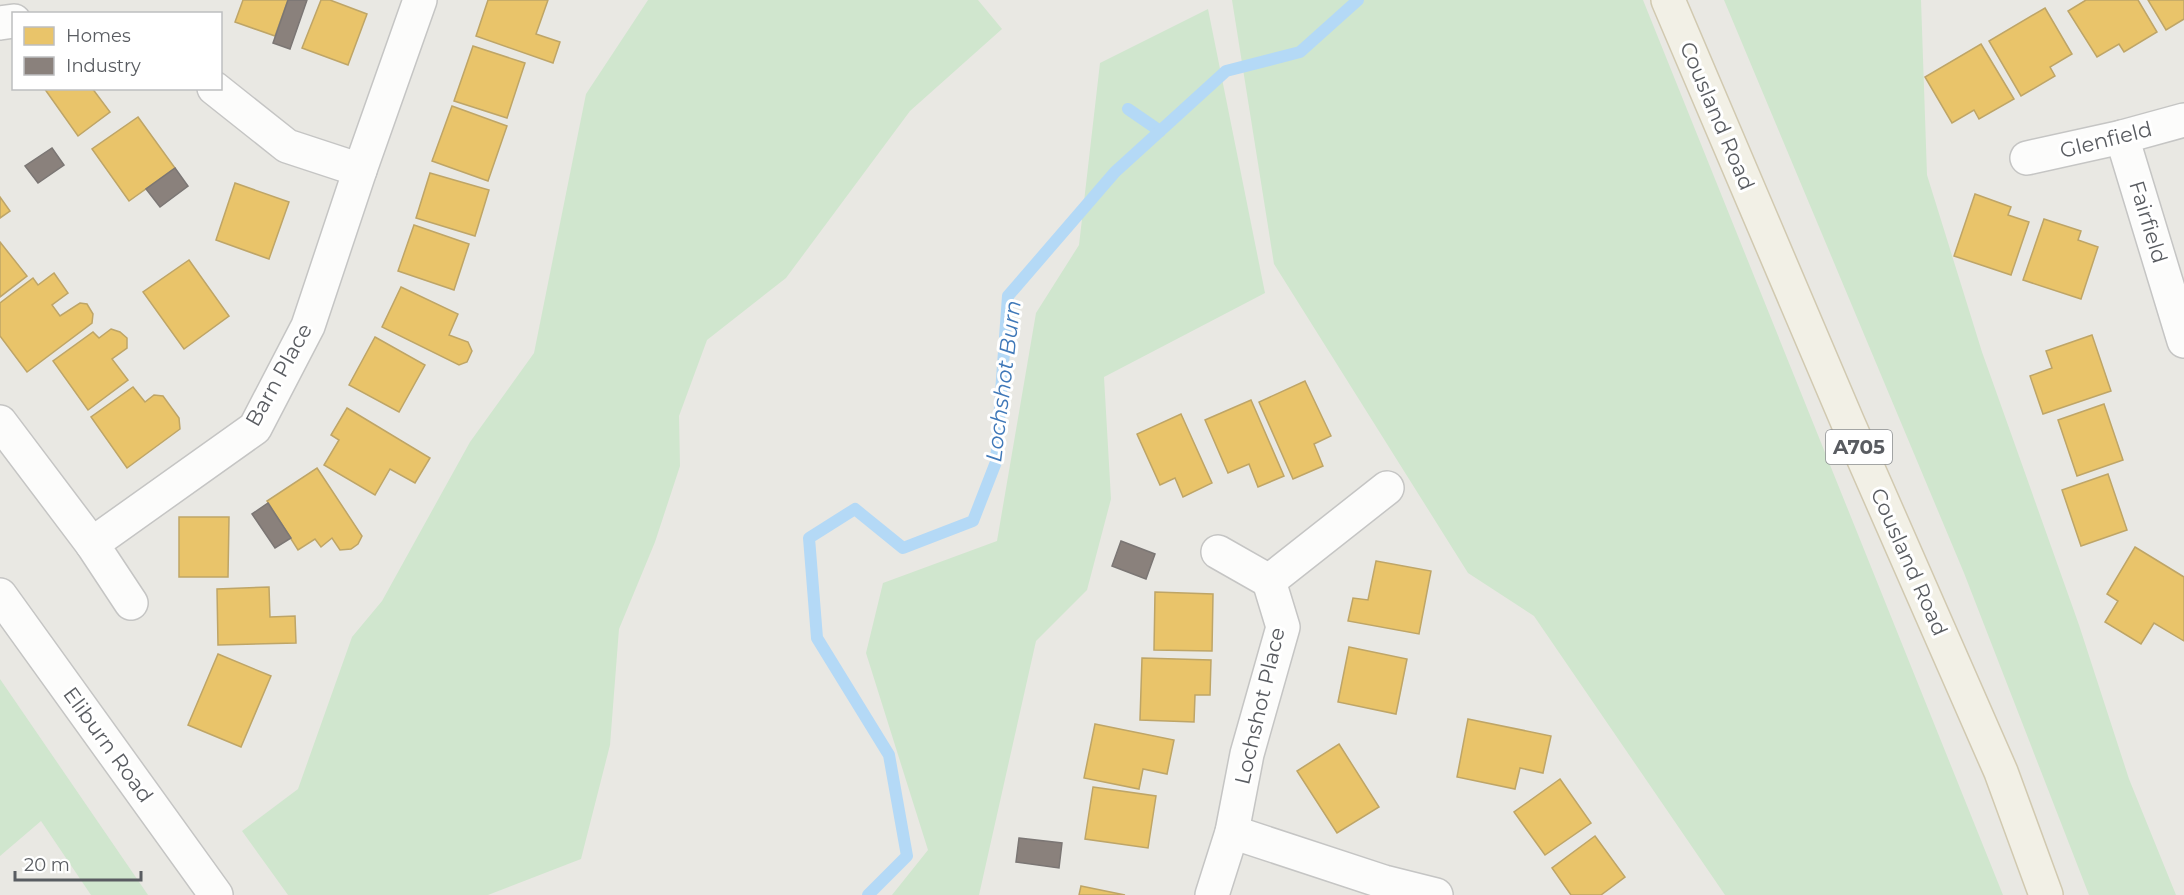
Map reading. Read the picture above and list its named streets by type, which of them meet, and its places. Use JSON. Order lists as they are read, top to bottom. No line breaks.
{"streets":{"main road":["Cousland Road","A705"],"street":["Glenfield","Fairfield","Barn Place","Lochshot Place","Eliburn Road"]},"crossings":[["Glenfield","Fairfield"]],"water":["Lochshot Burn"],"legend":["Homes","Industry"],"scale_bar":"20 m"}
